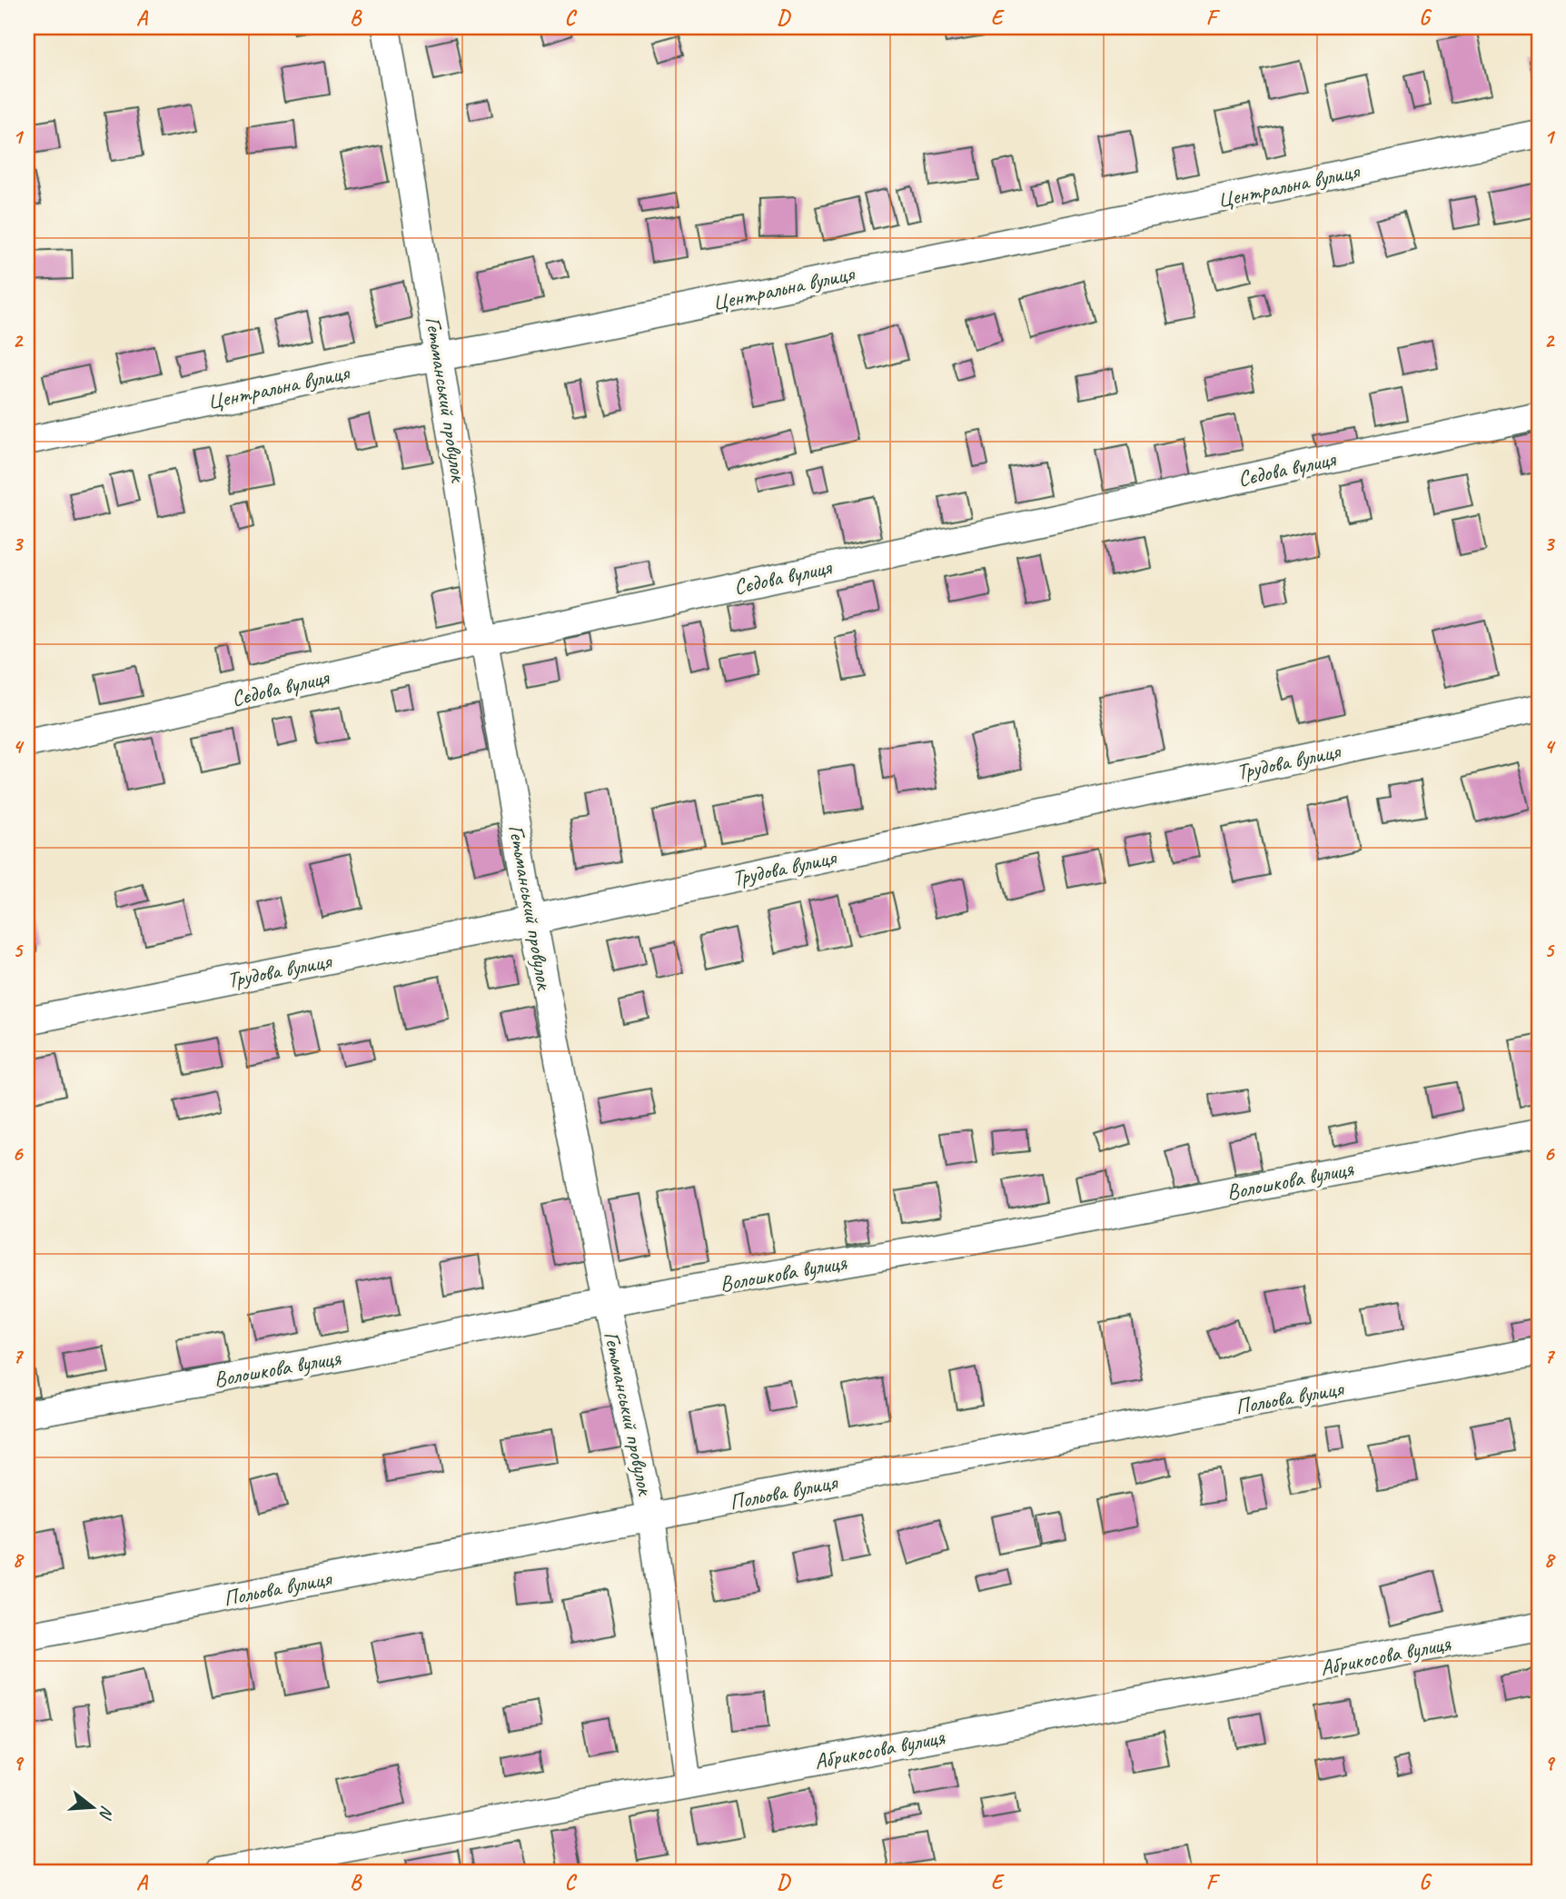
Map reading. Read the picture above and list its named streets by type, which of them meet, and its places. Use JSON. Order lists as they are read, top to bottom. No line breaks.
{"streets":{"street":["Центральна вулиця","Гетьманський провулок","Сєдова вулиця","Трудова вулиця","Волошкова вулиця","Польова вулиця","Абрикосова вулиця"]},"crossings":[["Центральна вулиця","Гетьманський провулок"],["Гетьманський провулок","Сєдова вулиця"],["Гетьманський провулок","Трудова вулиця"],["Гетьманський провулок","Волошкова вулиця"],["Гетьманський провулок","Польова вулиця"],["Гетьманський провулок","Абрикосова вулиця"]],"north":"right","grid":{"columns":["A","B","C","D","E","F","G"],"rows":["1","2","3","4","5","6","7","8","9"]}}
